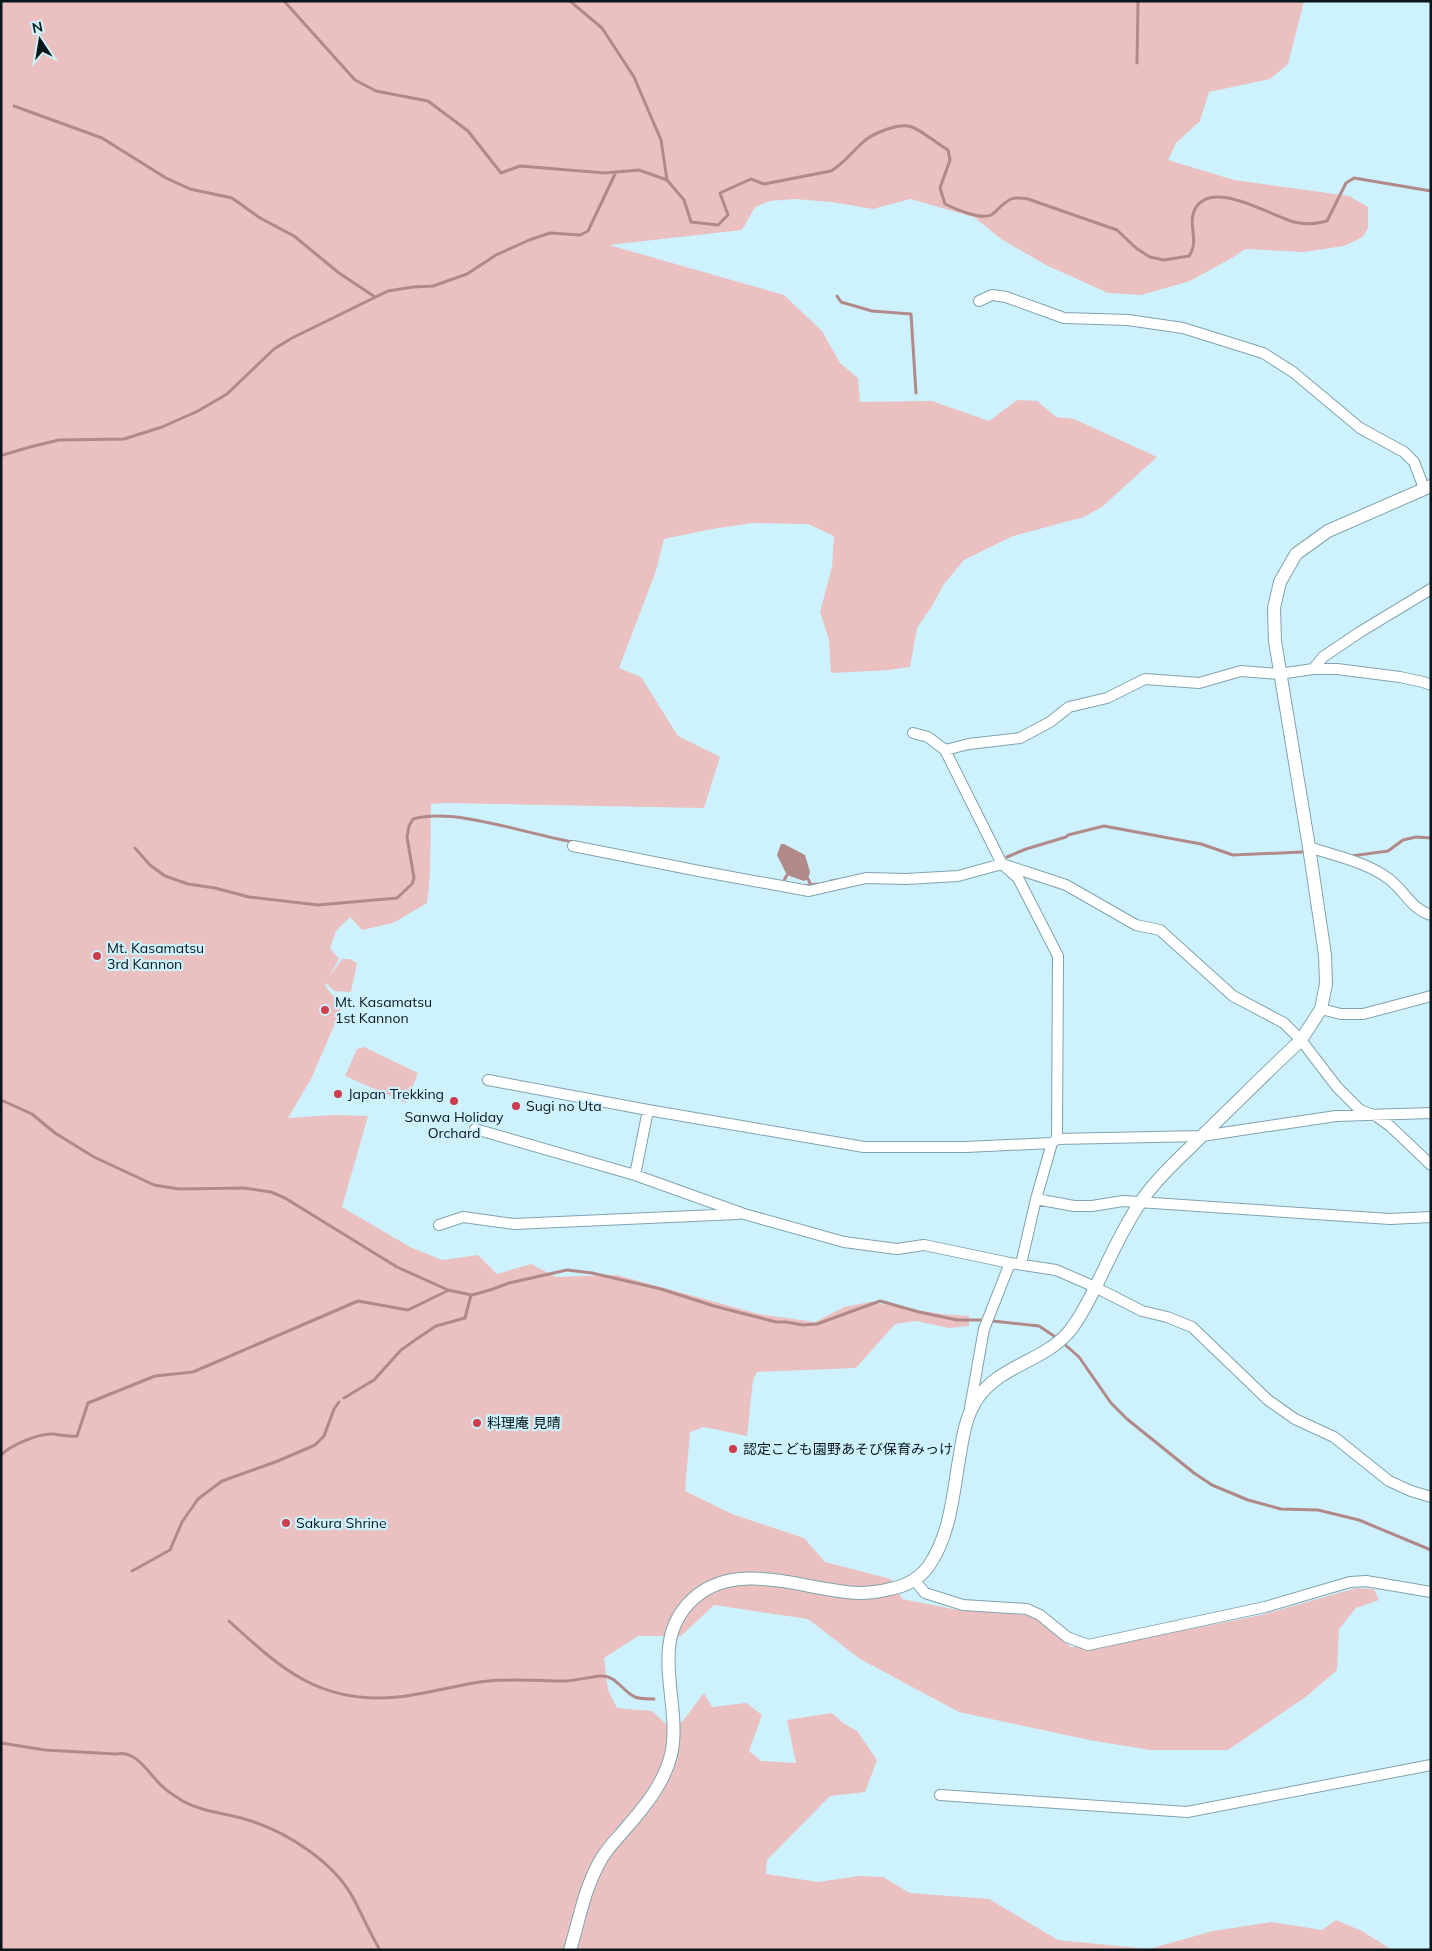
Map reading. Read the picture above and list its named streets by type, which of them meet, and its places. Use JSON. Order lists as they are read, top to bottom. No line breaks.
{"places":["Mt. Kasamatsu 3rd Kannon","Mt. Kasamatsu 1st Kannon","Japan Trekking","Sanwa Holiday Orchard","Sugi no Uta","料理庵 見晴","認定こども園野あそび保育みっけ","Sakura Shrine"],"north":"top"}
